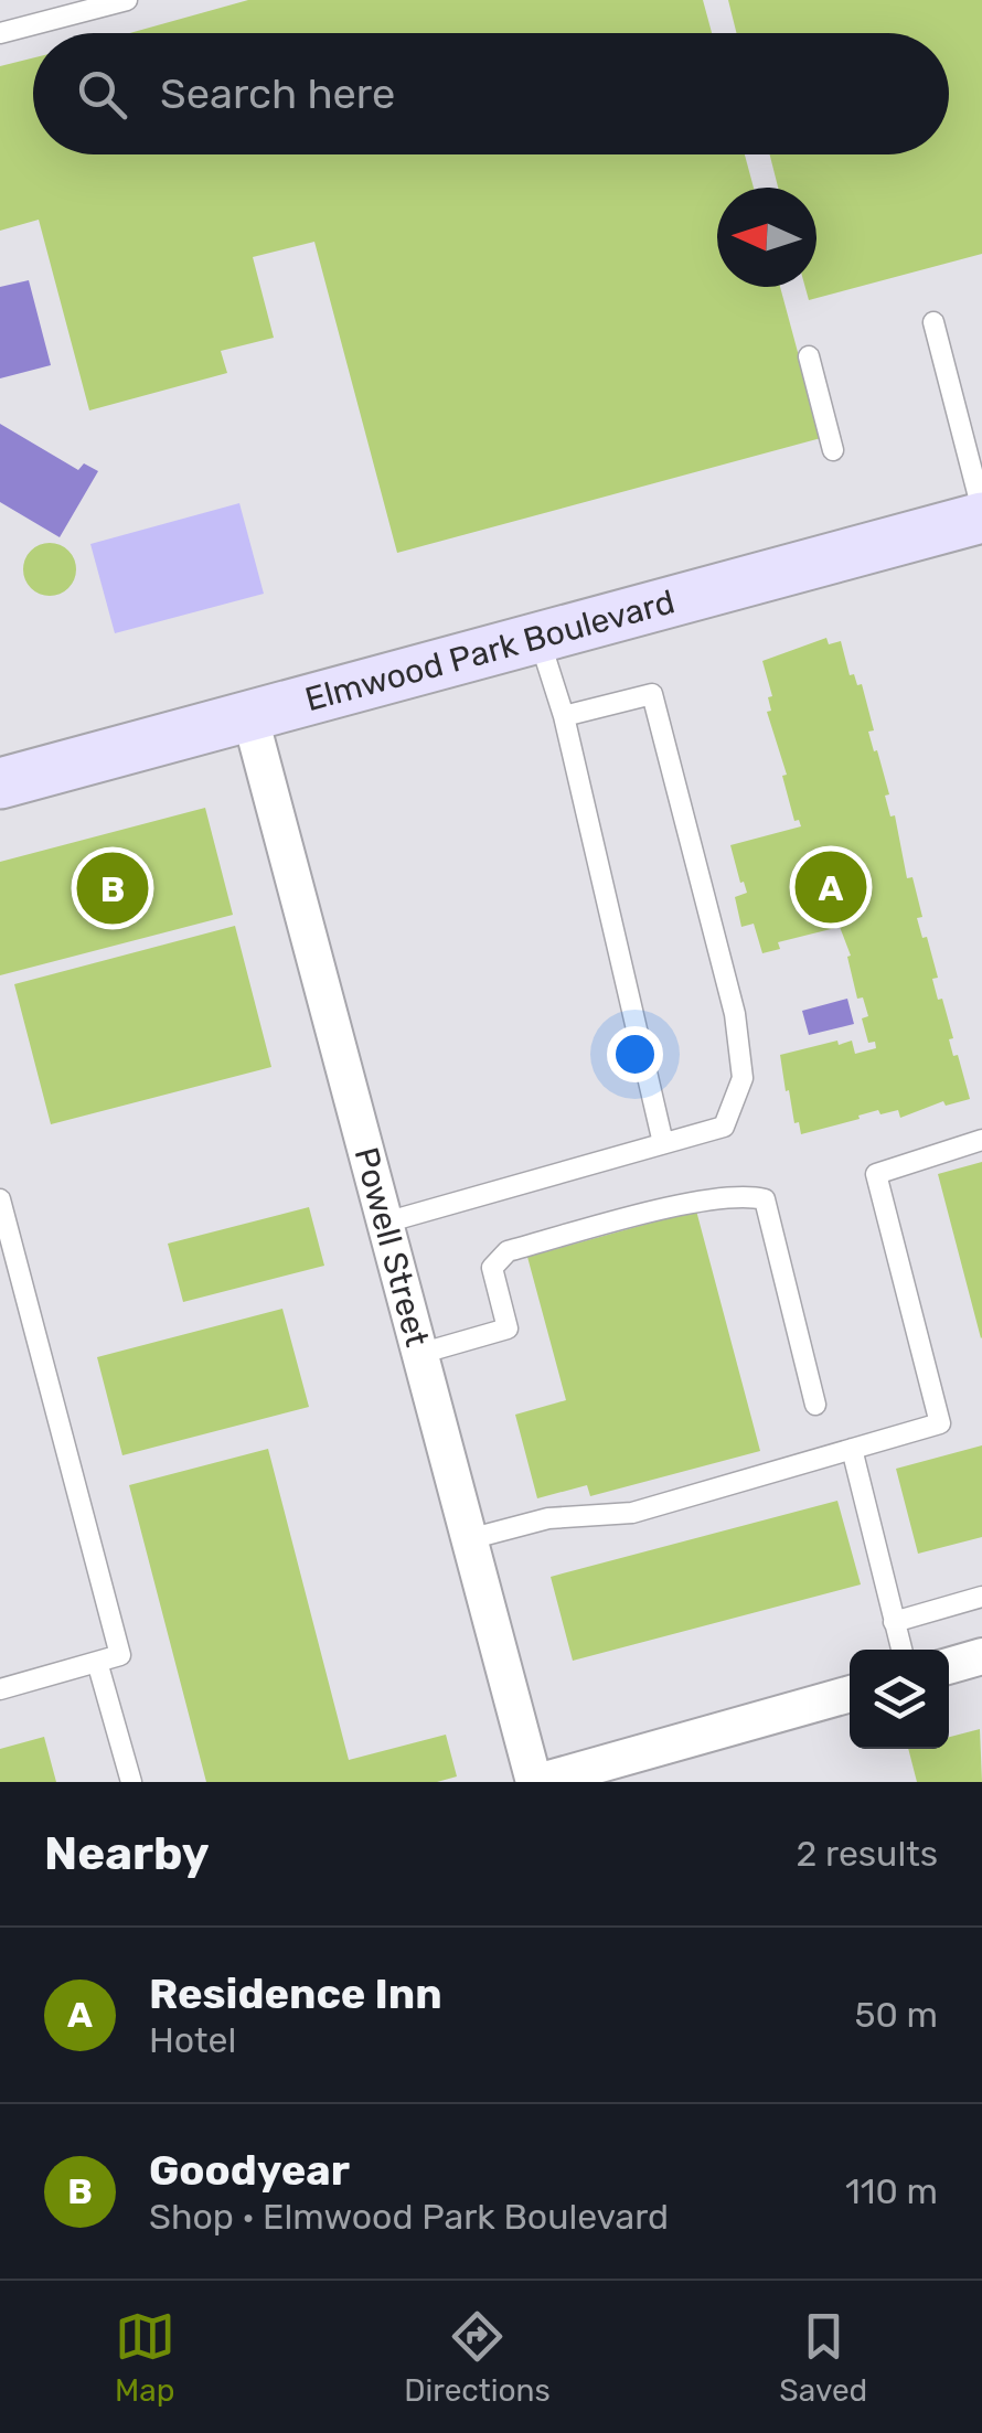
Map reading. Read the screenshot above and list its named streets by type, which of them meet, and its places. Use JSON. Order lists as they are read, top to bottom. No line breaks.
{"streets":{"street":["Elmwood Park Boulevard","Powell Street"]},"crossings":[["Elmwood Park Boulevard","Powell Street"]],"north":"left","page":{"search":"Search here","pins":["A","B"],"heading":["Nearby","2 results"],"list":[{"mark":"A","name":"Residence Inn","note":"Hotel","value":"50 m"},{"mark":"B","name":"Goodyear","note":"Shop · Elmwood Park Boulevard","value":"110 m"}],"nav":["Map","Directions","Saved"]}}
